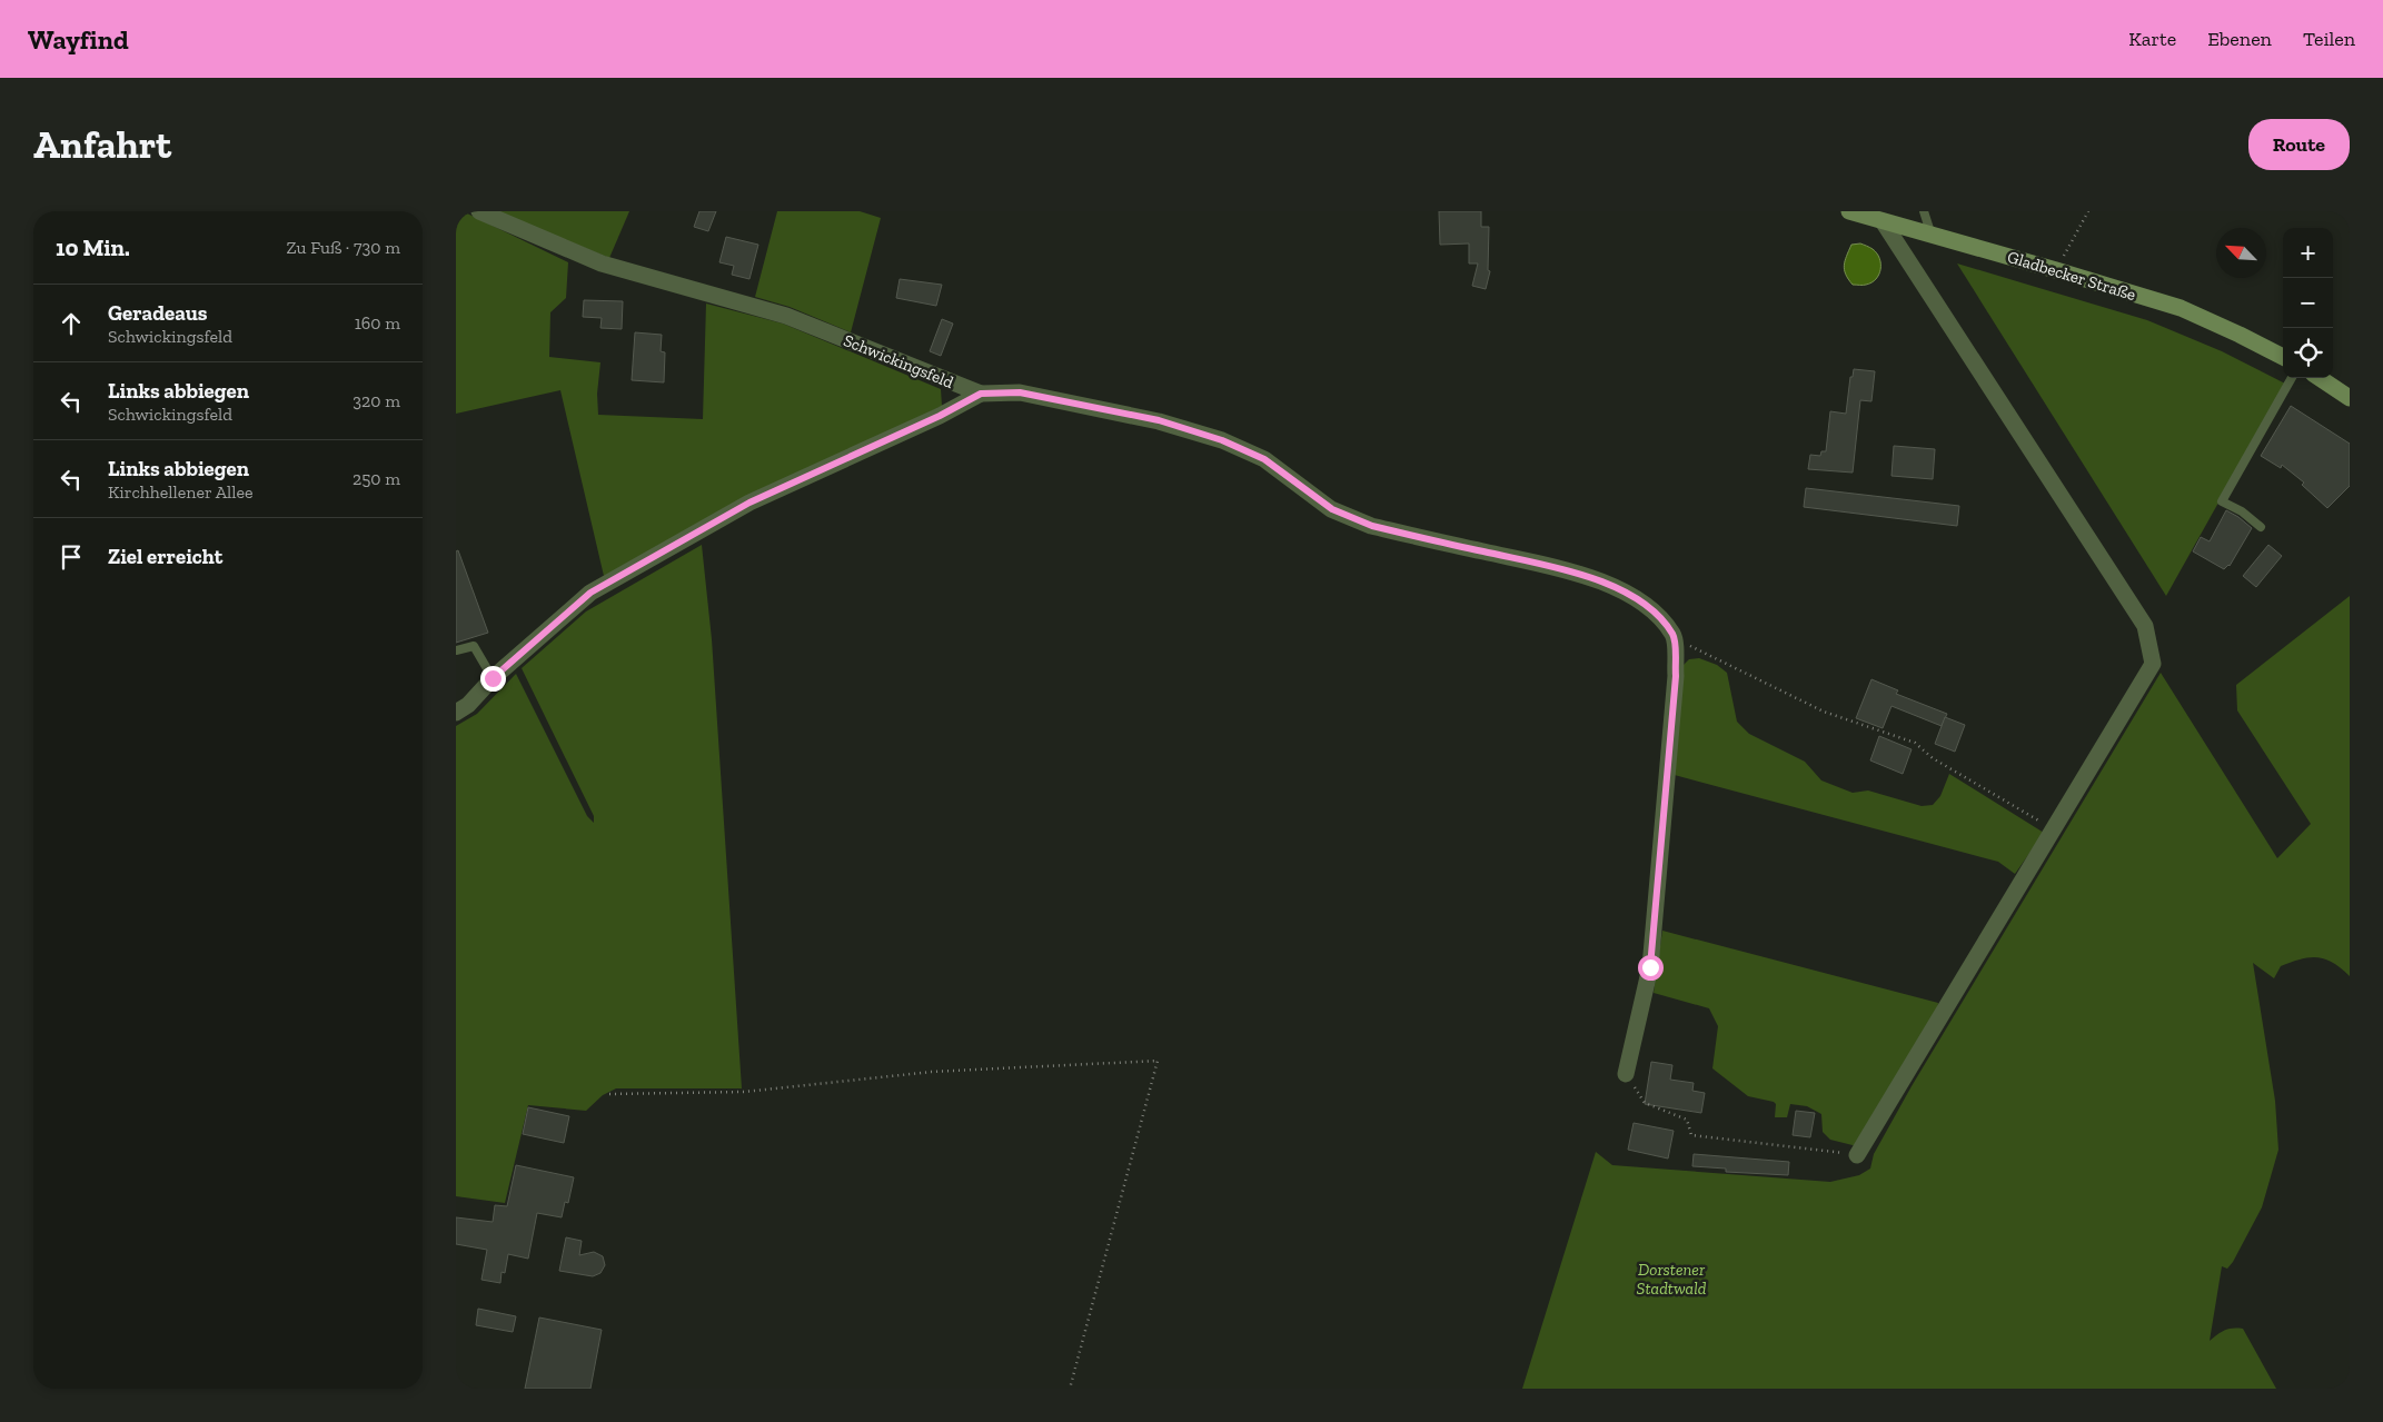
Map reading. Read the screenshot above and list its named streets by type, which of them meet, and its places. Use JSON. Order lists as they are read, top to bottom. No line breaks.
{"streets":{"main road":["Gladbecker Straße"],"street":["Schwickingsfeld"]},"parks":["Dorstener Stadtwald"],"north":"top left","page":{"header":"Wayfind","nav":["Karte","Ebenen","Teilen"],"buttons":"Route","title":"Anfahrt","heading":["10 Min.","Zu Fuß · 730 m"],"map_buttons":["+","−"],"list":[["Geradeaus","Schwickingsfeld","160 m"],["Links abbiegen","Schwickingsfeld","320 m"],["Links abbiegen","Kirchhellener Allee","250 m"],"Ziel erreicht"]}}
